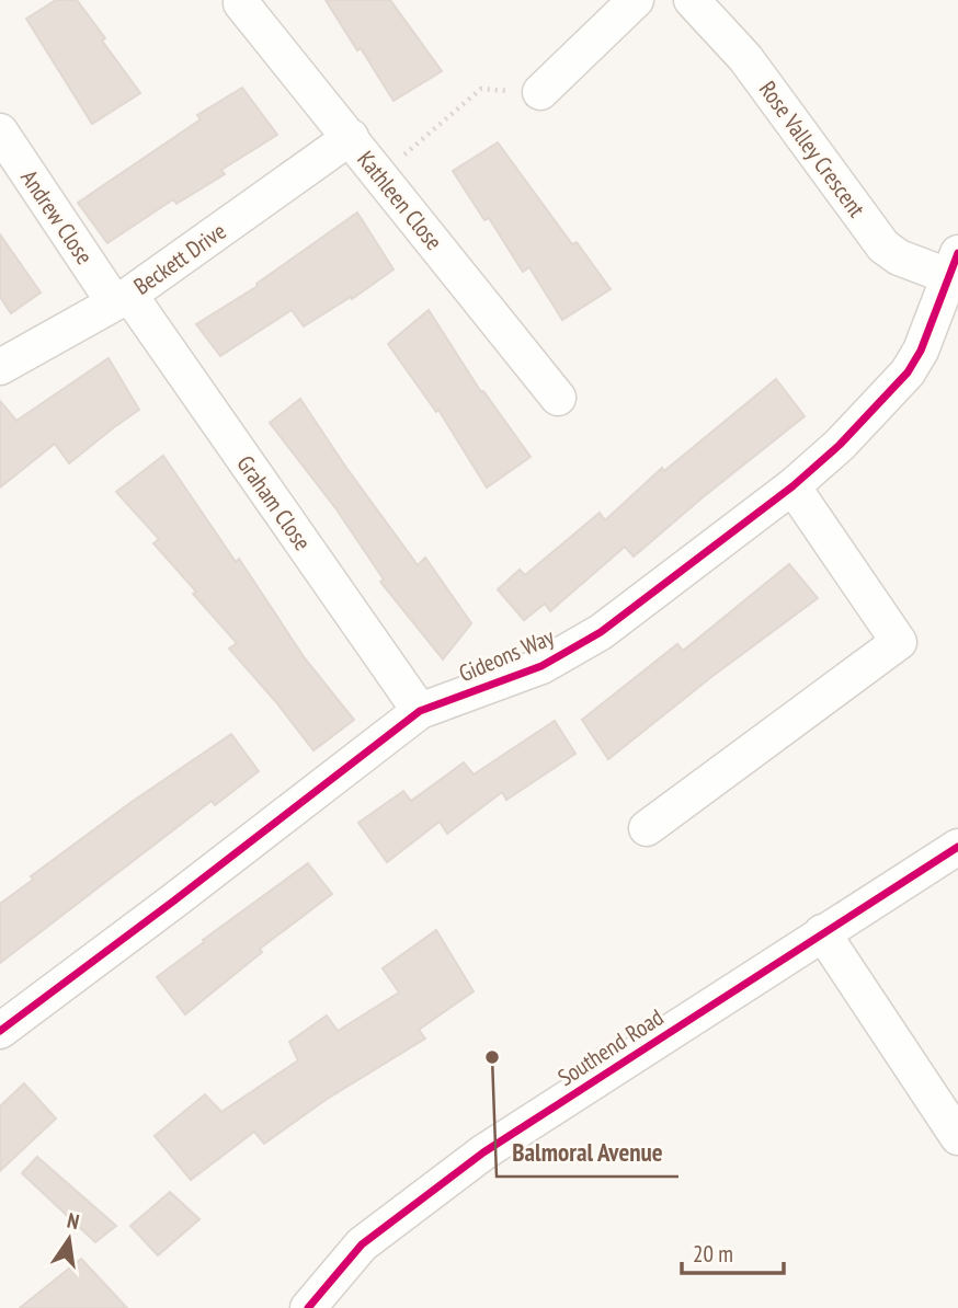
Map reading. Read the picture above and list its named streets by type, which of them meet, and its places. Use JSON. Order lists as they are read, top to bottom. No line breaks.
{"streets":{"street":["Rose Valley Crescent","Kathleen Close","Andrew Close","Beckett Drive","Graham Close","Gideons Way","Southend Road"]},"crossings":[["Rose Valley Crescent","Gideons Way"],["Kathleen Close","Beckett Drive"],["Andrew Close","Beckett Drive"],["Andrew Close","Graham Close"],["Beckett Drive","Graham Close"],["Graham Close","Gideons Way"]],"places":["Balmoral Avenue"],"scale_bar":"20 m","north":"top"}
